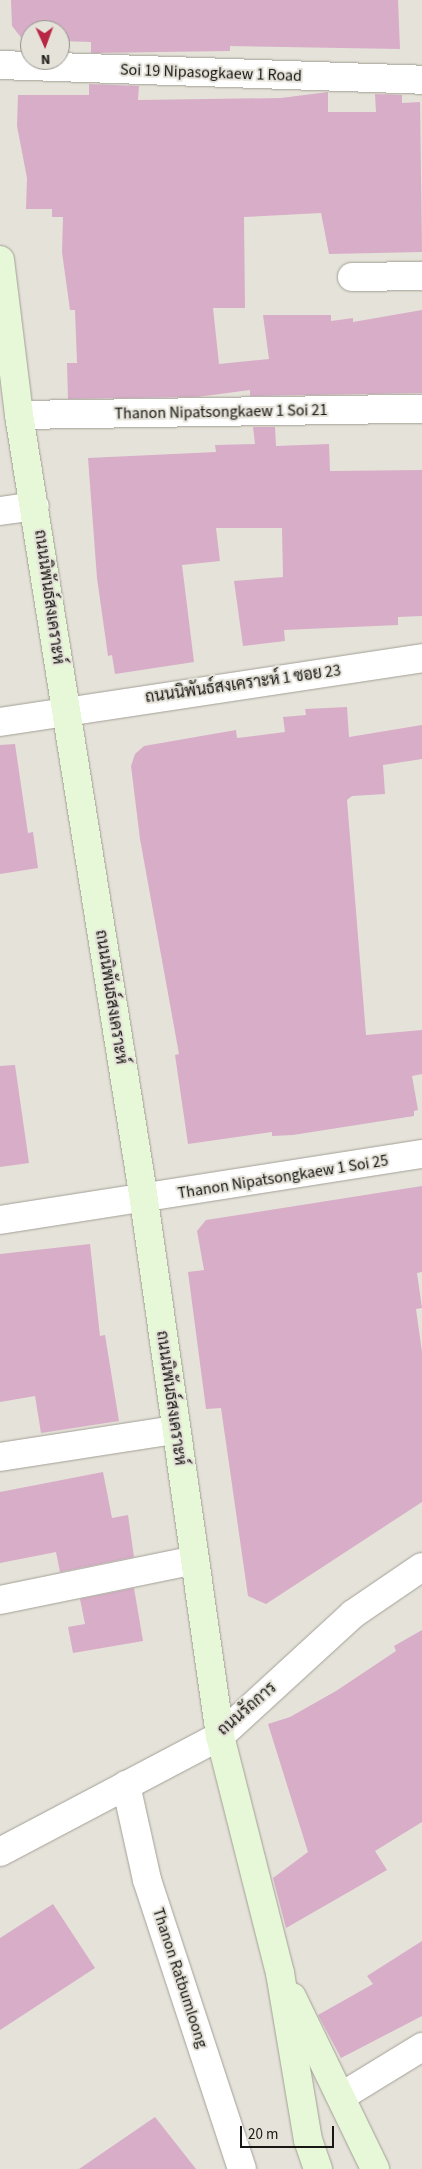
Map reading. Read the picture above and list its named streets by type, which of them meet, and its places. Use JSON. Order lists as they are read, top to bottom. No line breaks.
{"streets":{"main road":["ถนนนิพันธ์สงเคราะห์"],"street":["Soi 19 Nipasogkaew 1 Road","Thanon Nipatsongkaew 1 Soi 21","ถนนนิพันธ์สงเคราะห์ 1 ซอย 23","Thanon Nipatsongkaew 1 Soi 25","ถนนรัถการ","Thanon Ratbumloong"]},"crossings":[["Thanon Nipatsongkaew 1 Soi 21","ถนนนิพันธ์สงเคราะห์"],["ถนนนิพันธ์สงเคราะห์","ถนนนิพันธ์สงเคราะห์ 1 ซอย 23"],["ถนนนิพันธ์สงเคราะห์","Thanon Nipatsongkaew 1 Soi 25"],["ถนนนิพันธ์สงเคราะห์","ถนนรัถการ"],["ถนนรัถการ","Thanon Ratbumloong"]],"scale_bar":"20 m","north":"bottom"}
